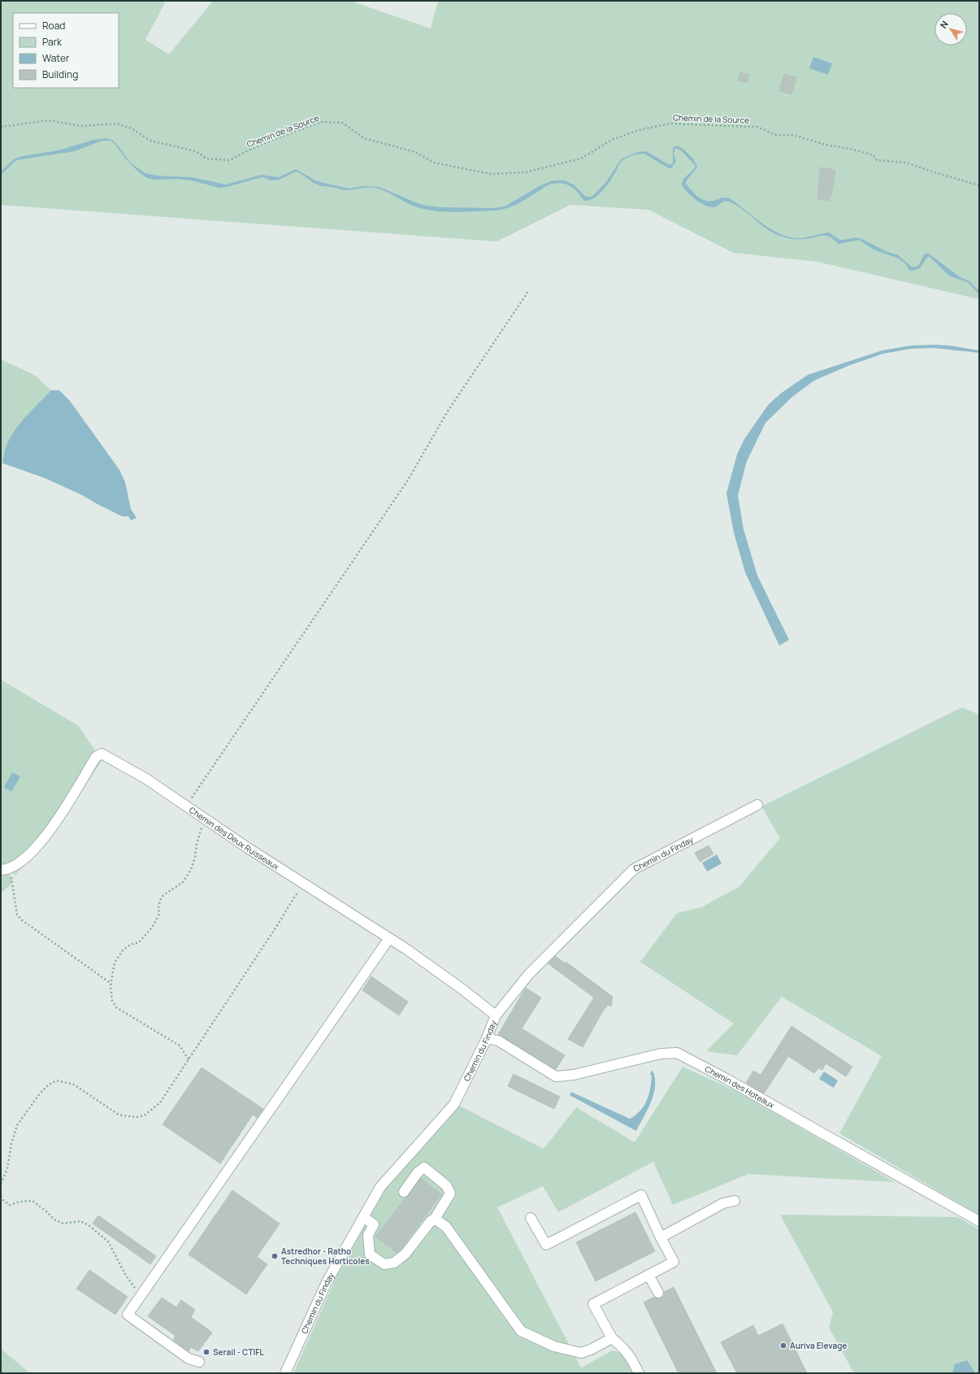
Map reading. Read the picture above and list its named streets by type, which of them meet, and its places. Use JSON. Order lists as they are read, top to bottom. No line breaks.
{"streets":{"street":["Chemin des Deux Ruisseaux","Chemin du Finday","Chemin des Hoteaux"],"path":["Chemin de la Source"]},"crossings":[["Chemin des Deux Ruisseaux","Chemin du Finday"],["Chemin du Finday","Chemin des Hoteaux"]],"places":["Astredhor - Ratho Techniques Horticoles","Auriva Elevage","Serail - CTIFL"],"legend":["Road","Park","Water","Building"],"north":"top left"}
